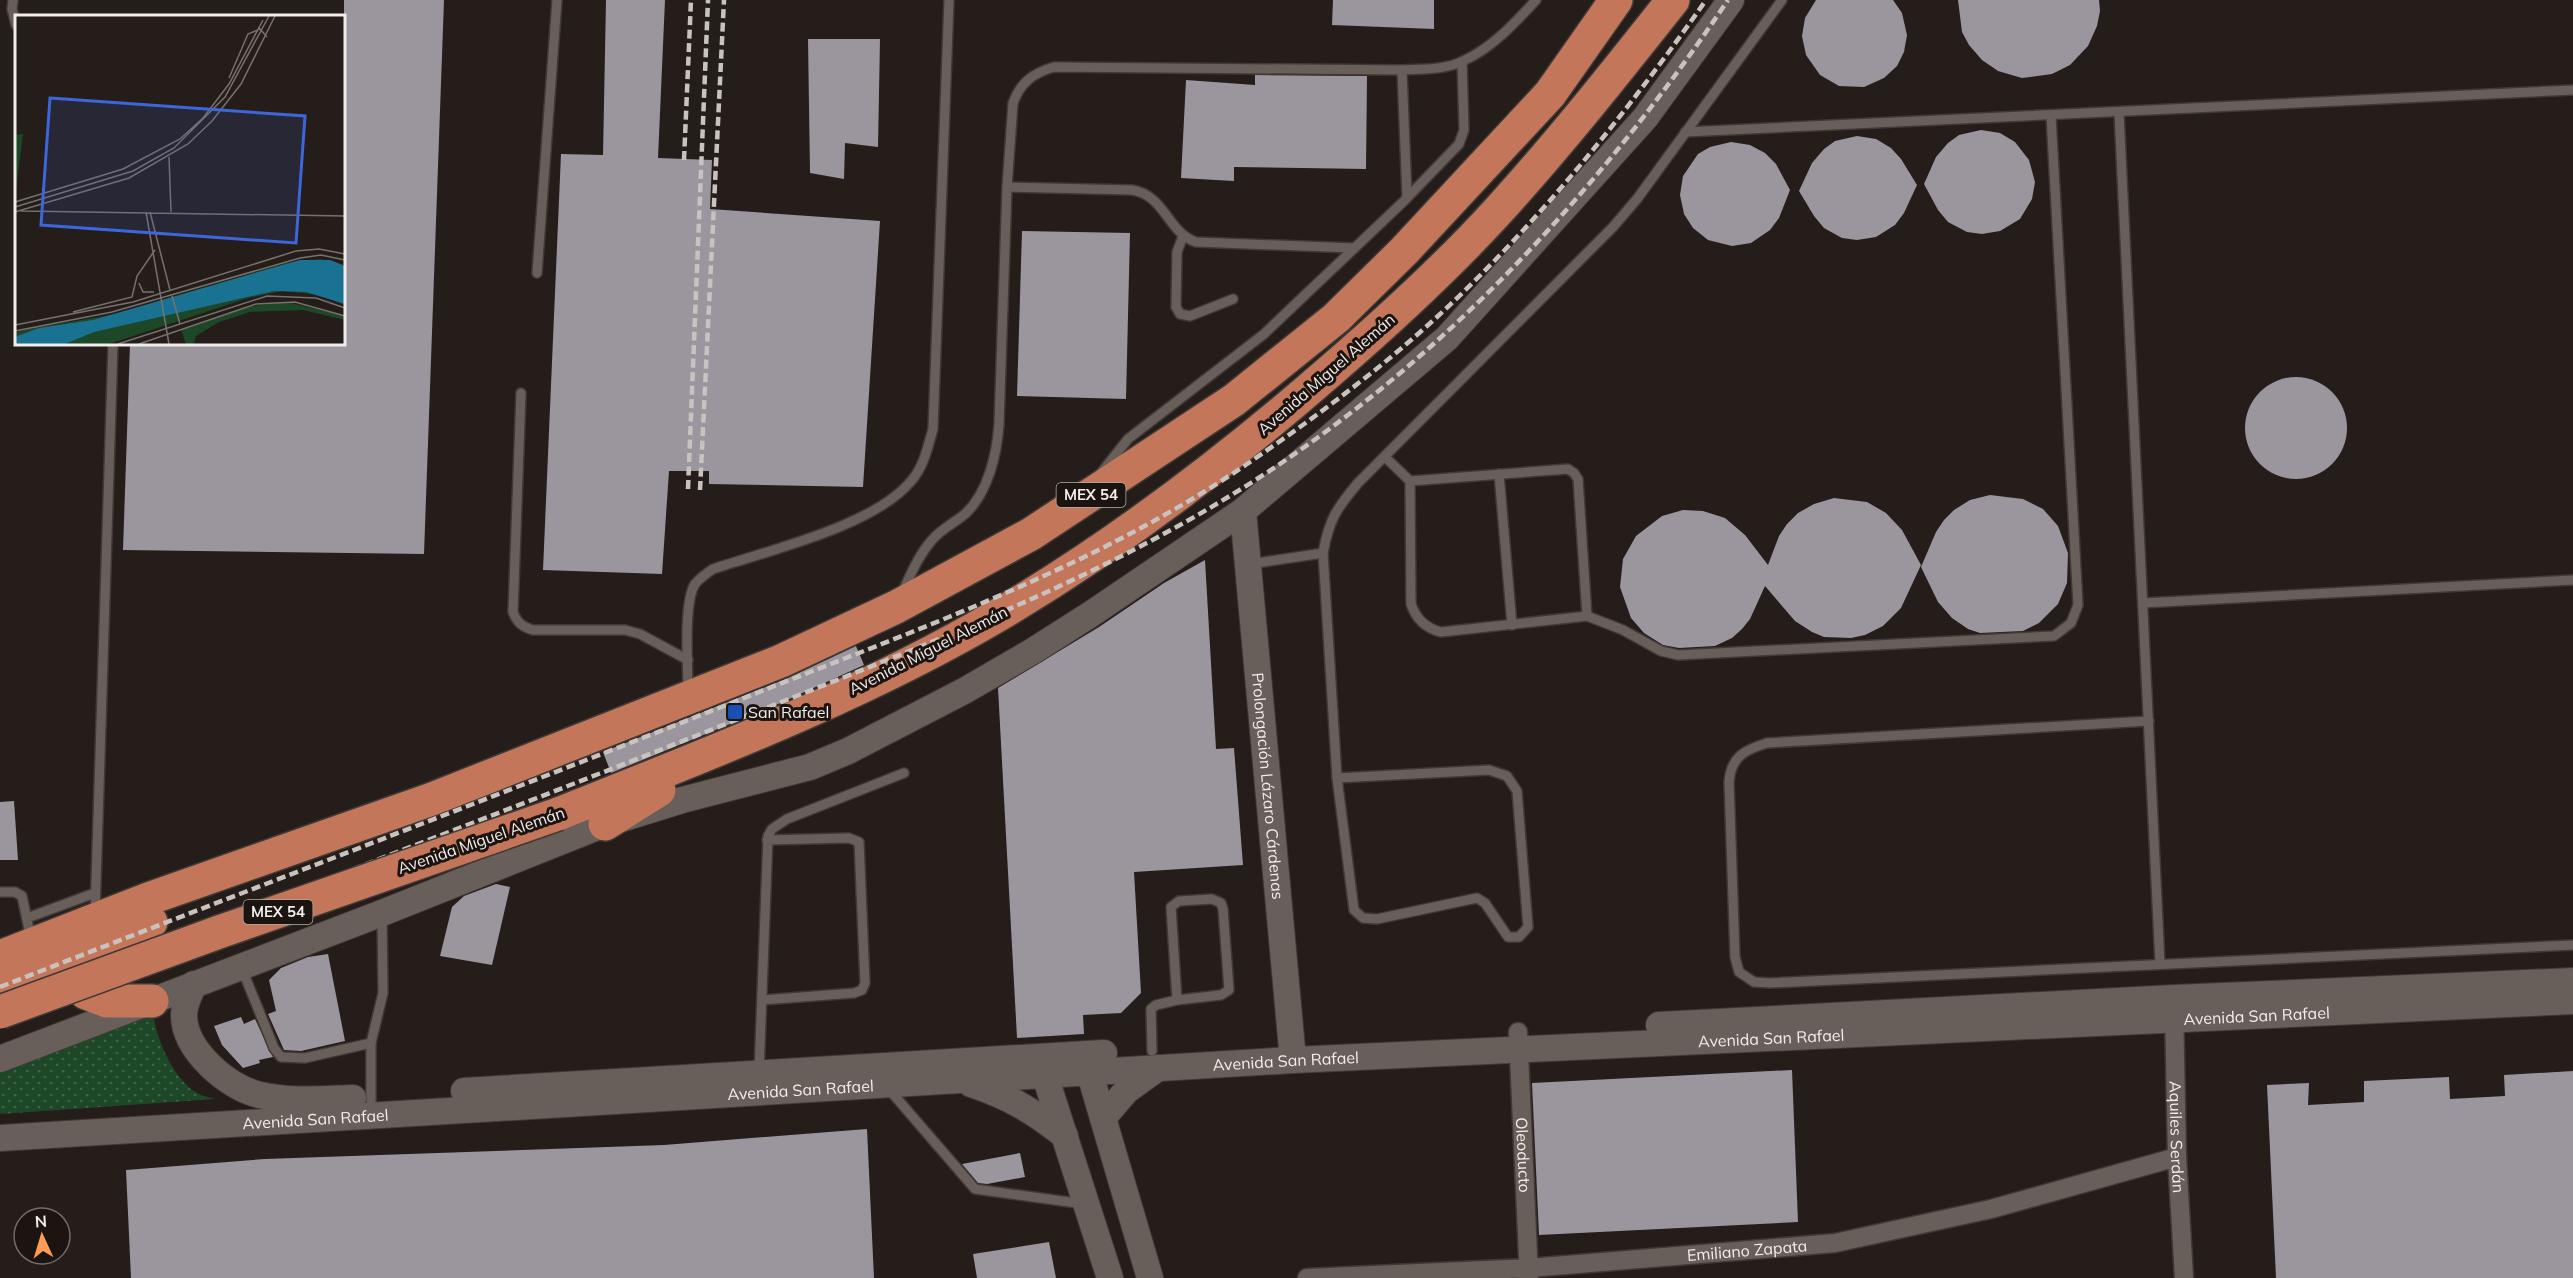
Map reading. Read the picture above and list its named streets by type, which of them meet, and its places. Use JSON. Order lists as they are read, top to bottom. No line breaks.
{"streets":{"highway":["Avenida Miguel Alemán","MEX 54"],"street":["Prolongación Lázaro Cárdenas","Avenida San Rafael","Aquiles Serdán","Oleoducto","Emiliano Zapata"]},"crossings":[["Avenida Miguel Alemán","Prolongación Lázaro Cárdenas"],["Avenida Miguel Alemán","Avenida San Rafael"],["Prolongación Lázaro Cárdenas","Avenida San Rafael"],["Avenida San Rafael","Aquiles Serdán"],["Avenida San Rafael","Oleoducto"],["Aquiles Serdán","Emiliano Zapata"],["Oleoducto","Emiliano Zapata"]],"places":{"transit":["San Rafael"]},"north":"top"}
